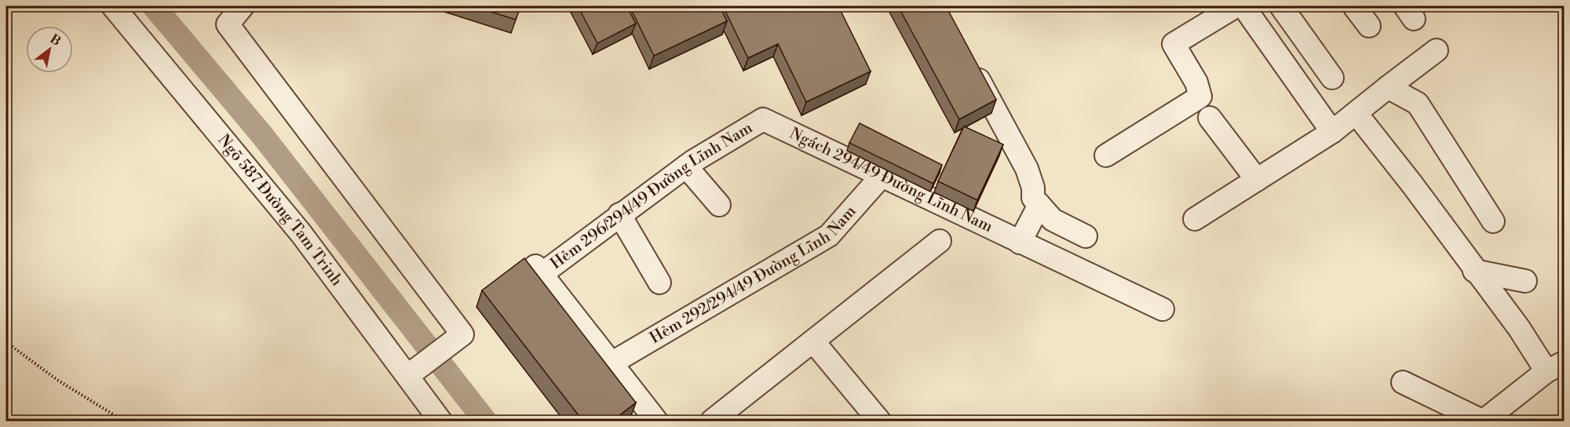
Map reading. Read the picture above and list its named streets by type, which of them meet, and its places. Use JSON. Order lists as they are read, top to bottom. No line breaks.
{"streets":{"street":["Ngách 294/49 Đường Lĩnh Nam","Hẻm 296/294/49 Đường Lĩnh Nam","Ngõ 587 Đường Tam Trinh","Hẻm 292/294/49 Đường Lĩnh Nam"]},"crossings":[["Ngách 294/49 Đường Lĩnh Nam","Hẻm 296/294/49 Đường Lĩnh Nam"],["Ngách 294/49 Đường Lĩnh Nam","Hẻm 292/294/49 Đường Lĩnh Nam"],["Hẻm 296/294/49 Đường Lĩnh Nam","Hẻm 292/294/49 Đường Lĩnh Nam"]],"north":"top right"}
